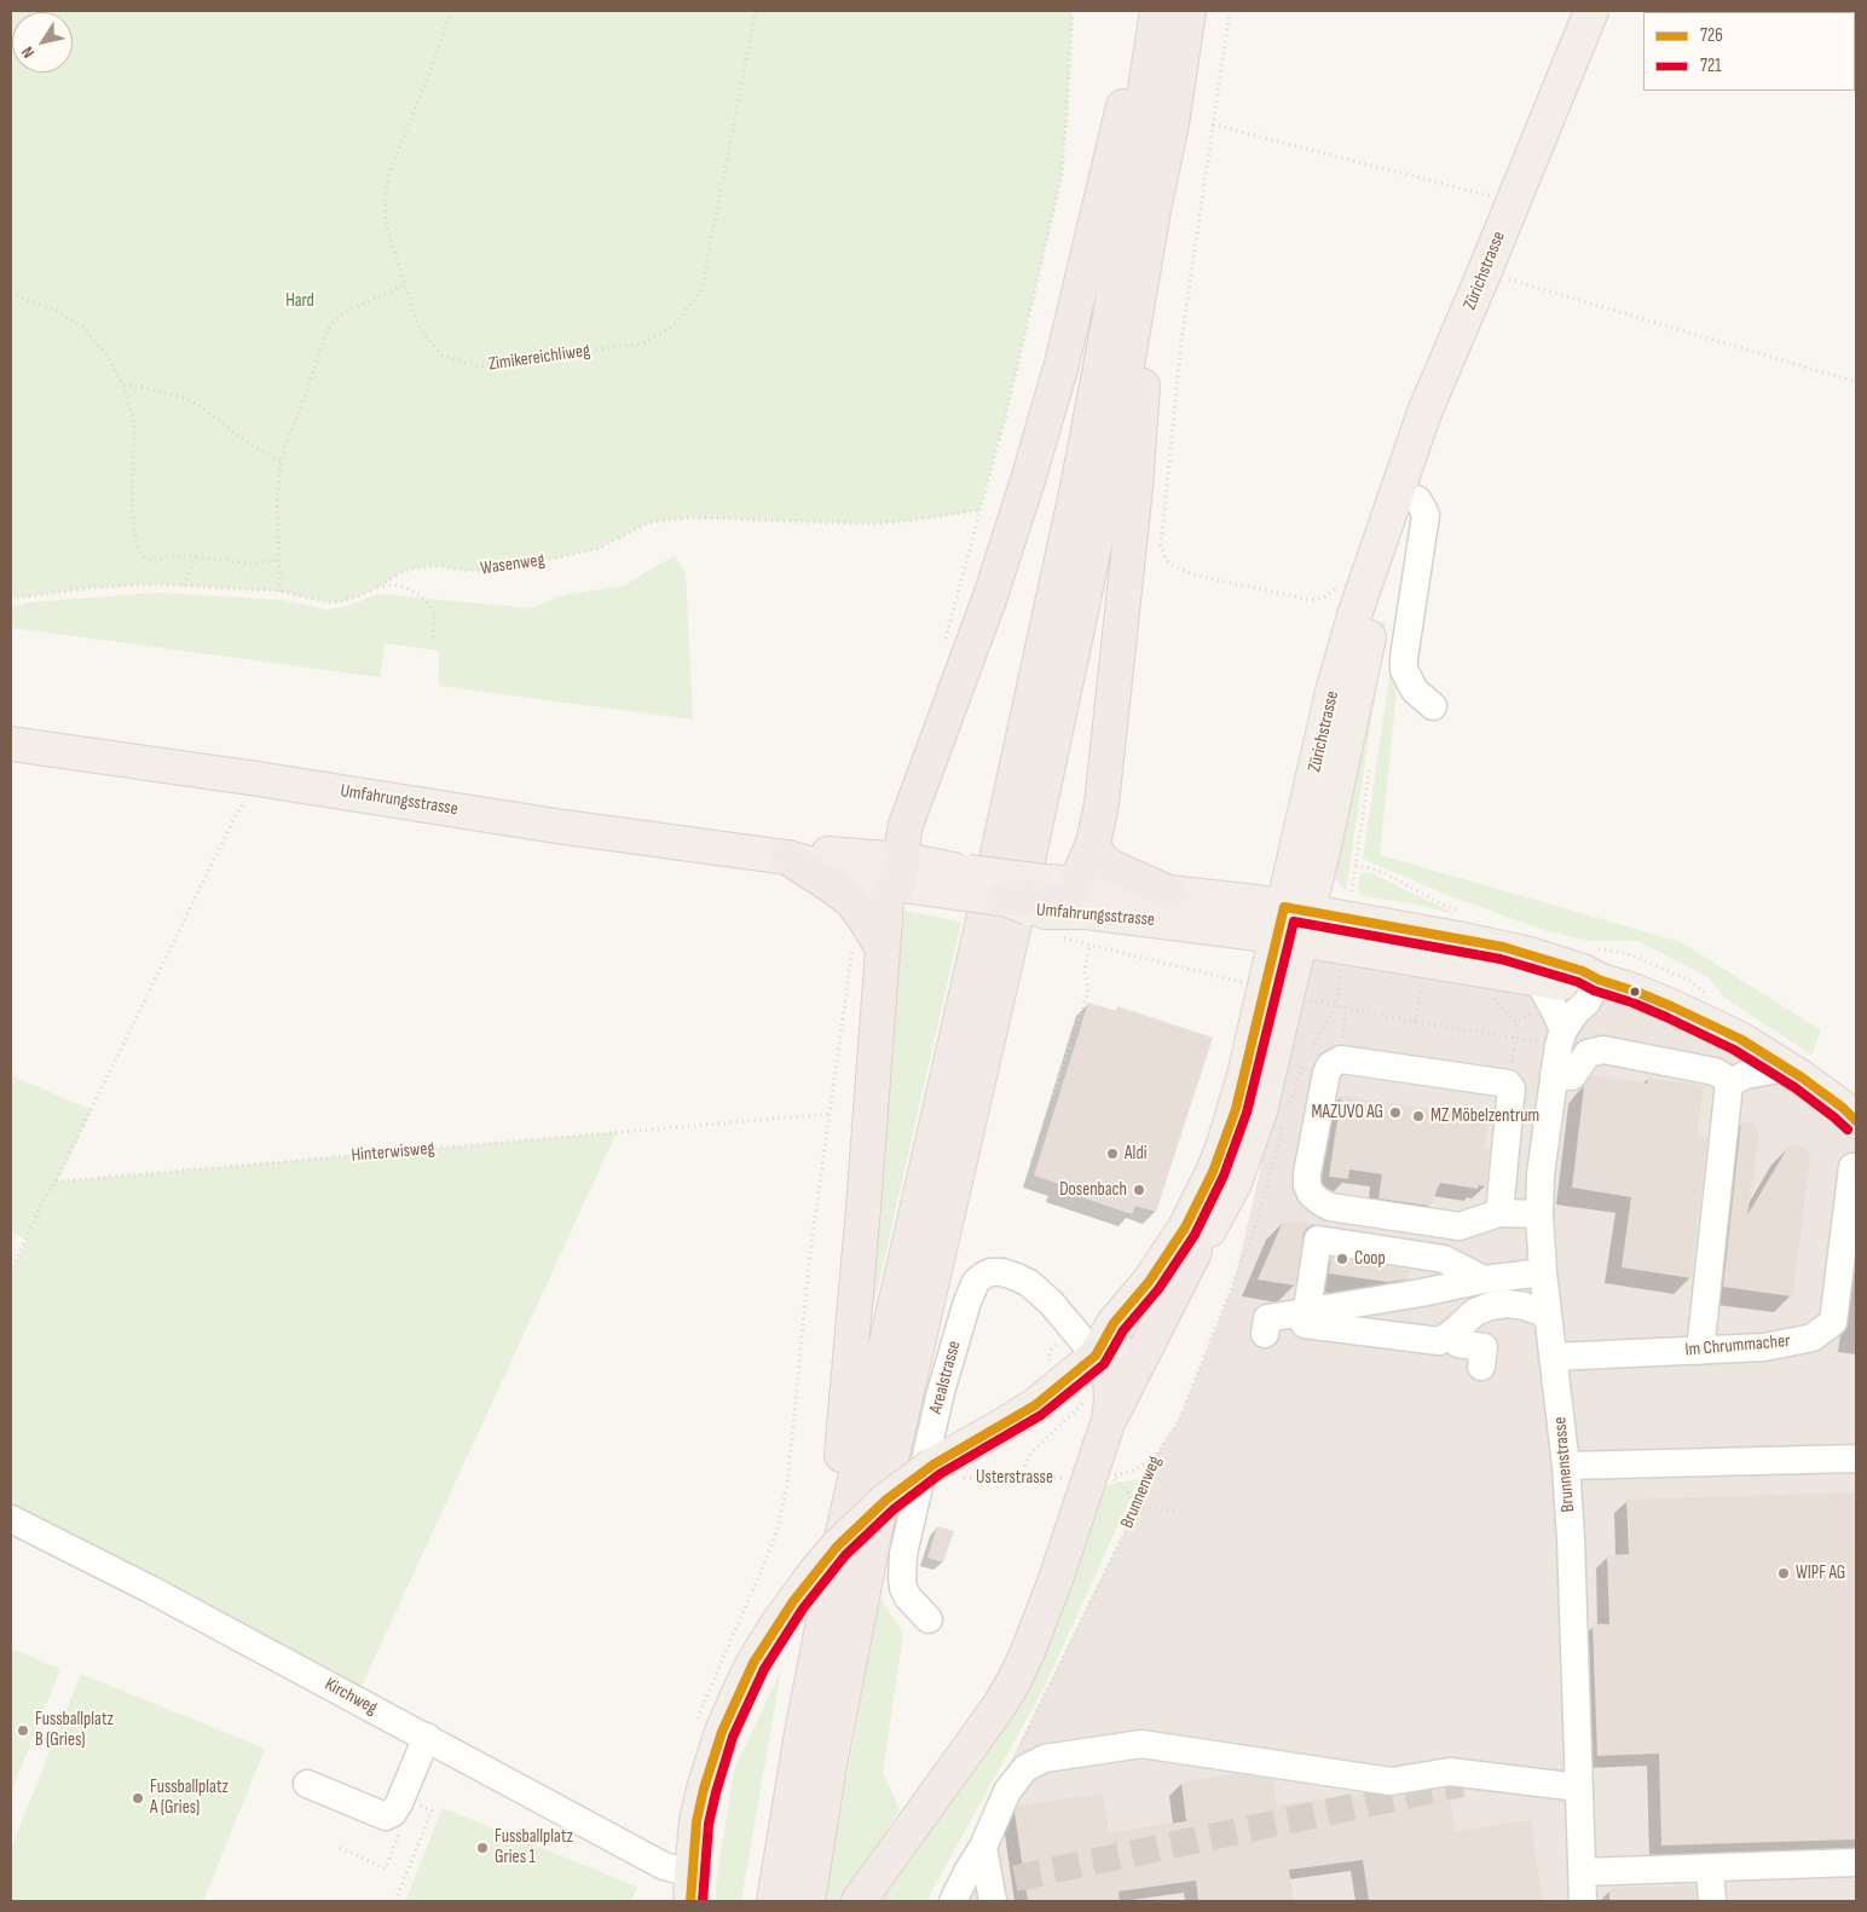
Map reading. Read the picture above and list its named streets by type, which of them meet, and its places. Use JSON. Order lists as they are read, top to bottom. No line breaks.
{"streets":{"main road":["Zürichstrasse","Umfahrungsstrasse","Usterstrasse"],"street":["Im Chrummacher","Arealstrasse","Brunnenstrasse","Kirchweg"],"path":["Zimikereichliweg","Wasenweg","Hinterwisweg","Brunnenweg"]},"crossings":[["Zürichstrasse","Umfahrungsstrasse"],["Zürichstrasse","Usterstrasse"],["Umfahrungsstrasse","Usterstrasse"],["Im Chrummacher","Brunnenstrasse"],["Arealstrasse","Usterstrasse"],["Usterstrasse","Kirchweg"]],"parks":["Hard"],"places":["MAZUVO AG","MZ Möbelzentrum","Aldi","Dosenbach","Coop","WIPF AG","Fussballplatz B (Gries)","Fussballplatz A (Gries)","Fussballplatz Gries 1"],"lines":["transit line 726","transit line 721"],"legend":["726","721"],"north":"bottom left"}
